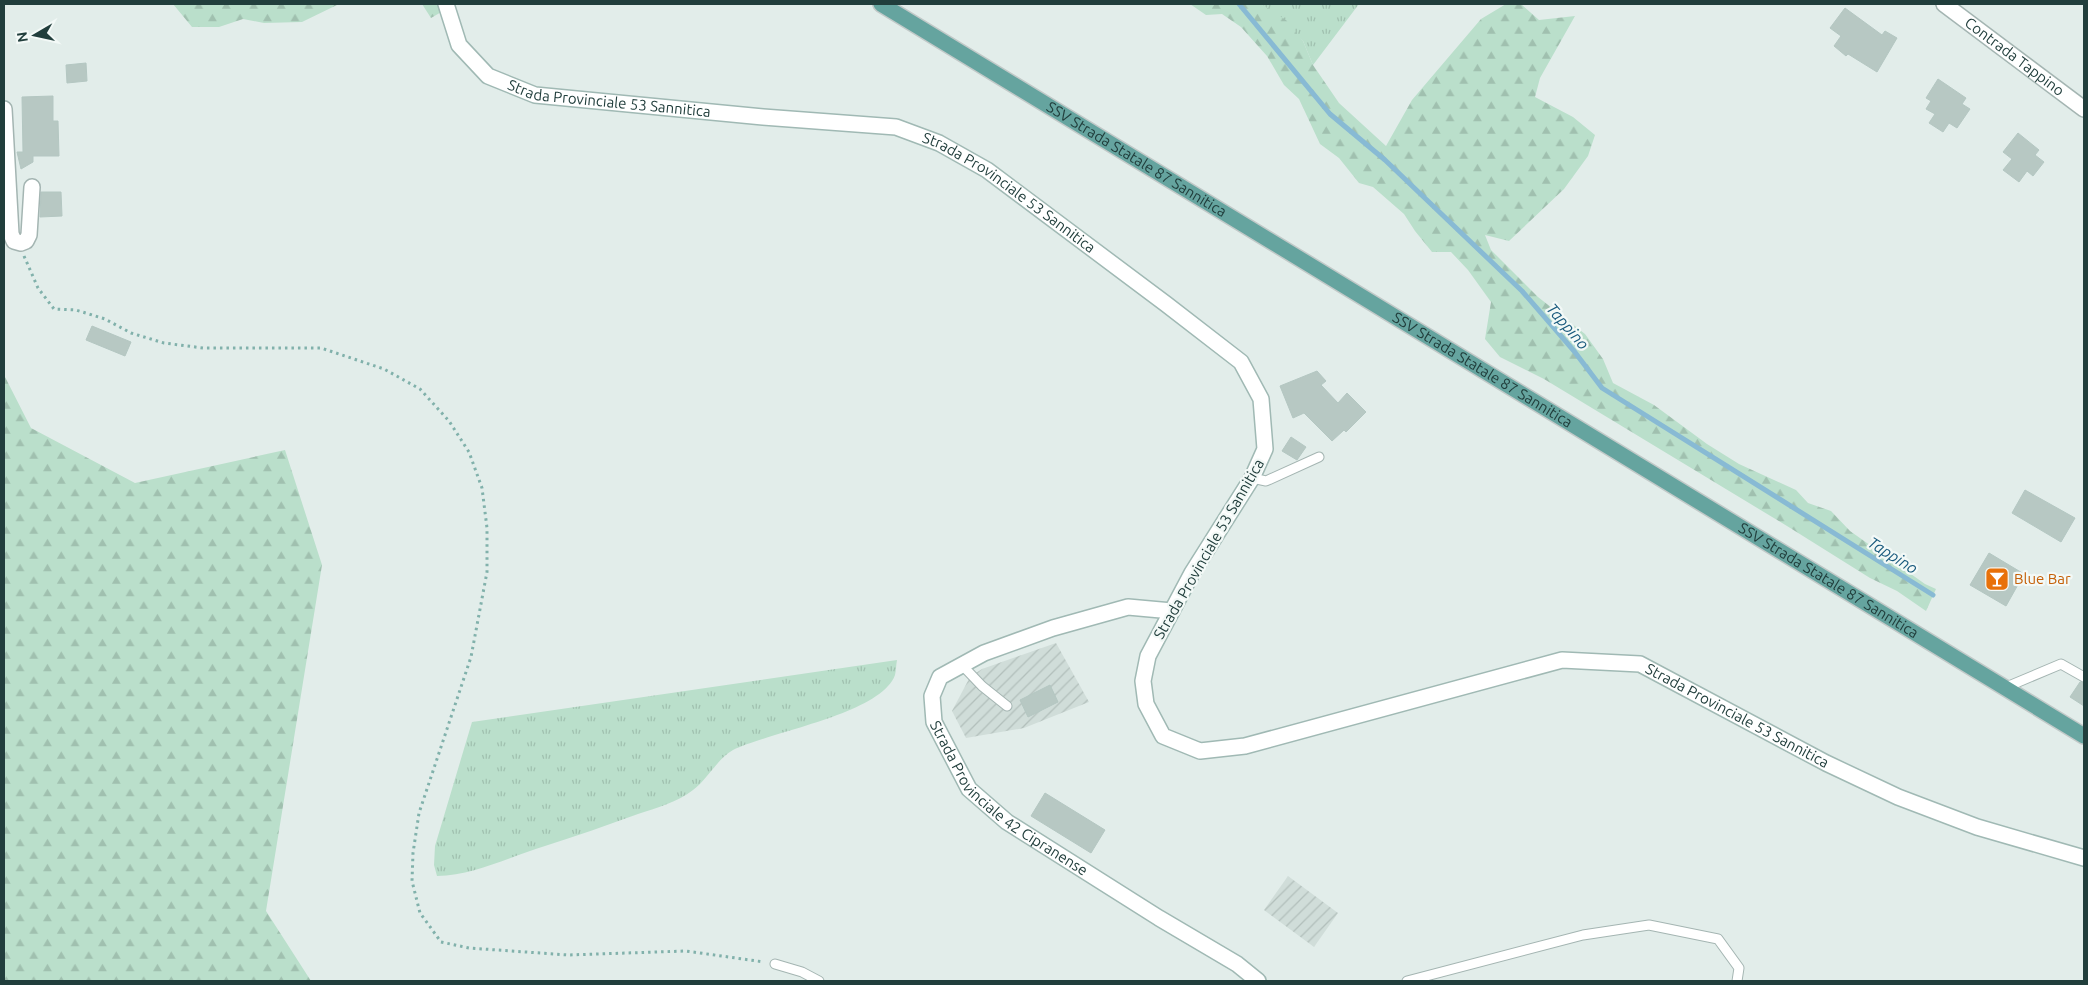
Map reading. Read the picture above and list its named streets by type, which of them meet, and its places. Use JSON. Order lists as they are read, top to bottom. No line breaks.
{"streets":{"main road":["SSV Strada Statale 87 Sannitica"],"street":["Contrada Tappino","Strada Provinciale 53 Sannitica","Strada Provinciale 42 Cipranense"]},"crossings":[["Strada Provinciale 53 Sannitica","Strada Provinciale 42 Cipranense"]],"water":["Tappino"],"places":{"bar":["Blue Bar"]},"north":"left"}
